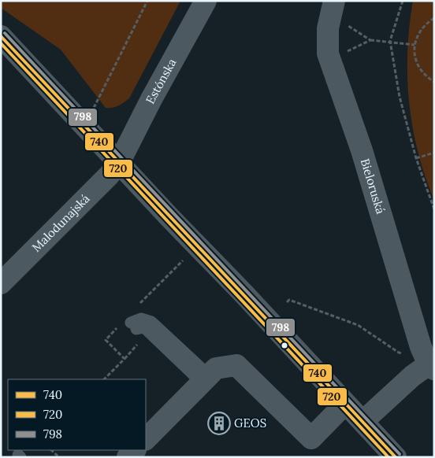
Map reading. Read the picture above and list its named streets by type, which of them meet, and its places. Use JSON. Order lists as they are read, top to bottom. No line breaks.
{"streets":{"street":["Estónska","Bieloruská","Malodunajská"]},"crossings":[["Estónska","Malodunajská"]],"places":{"building":["GEOS"]},"lines":["transit line 798","transit line 740","transit line 720"],"legend":["740","720","798"]}
